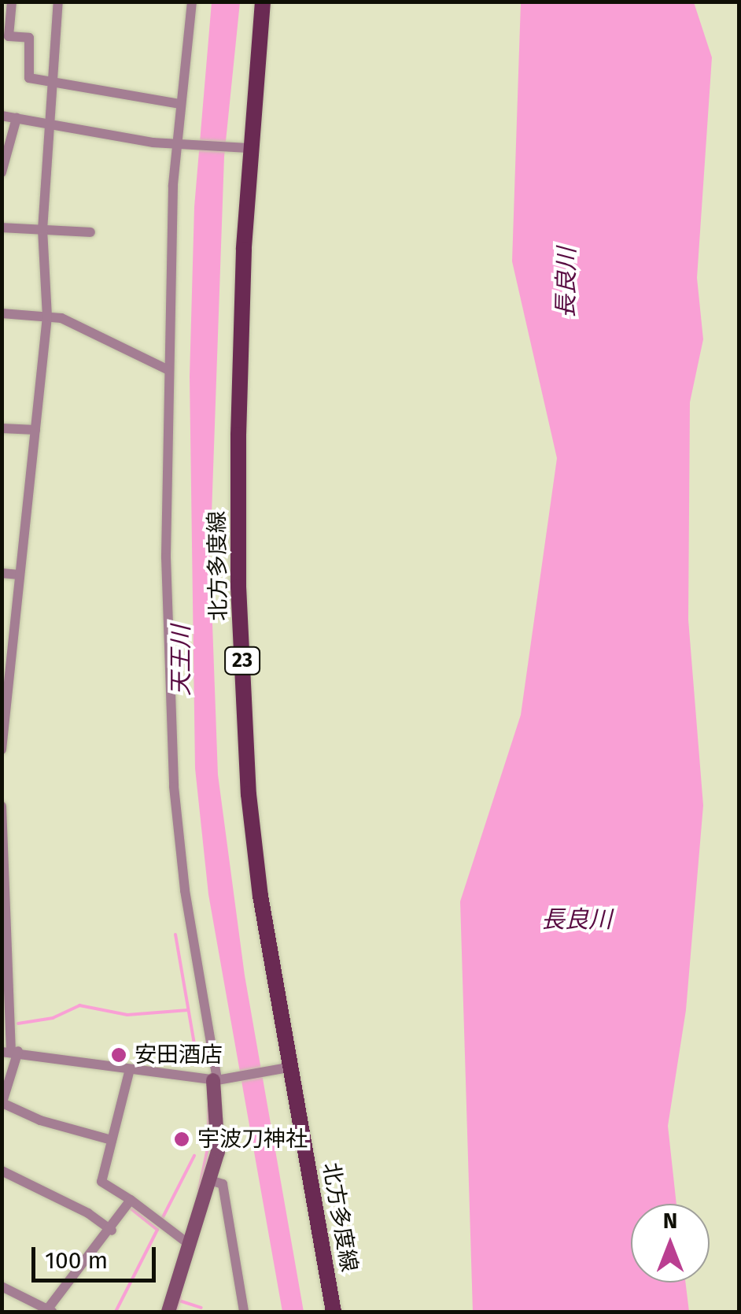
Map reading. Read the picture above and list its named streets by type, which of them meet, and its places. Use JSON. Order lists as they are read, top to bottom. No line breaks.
{"streets":{"main road":["北方多度線","23"]},"water":["長良川","天王川"],"places":["安田酒店","宇波刀神社"],"scale_bar":"100 m","north":"top"}
